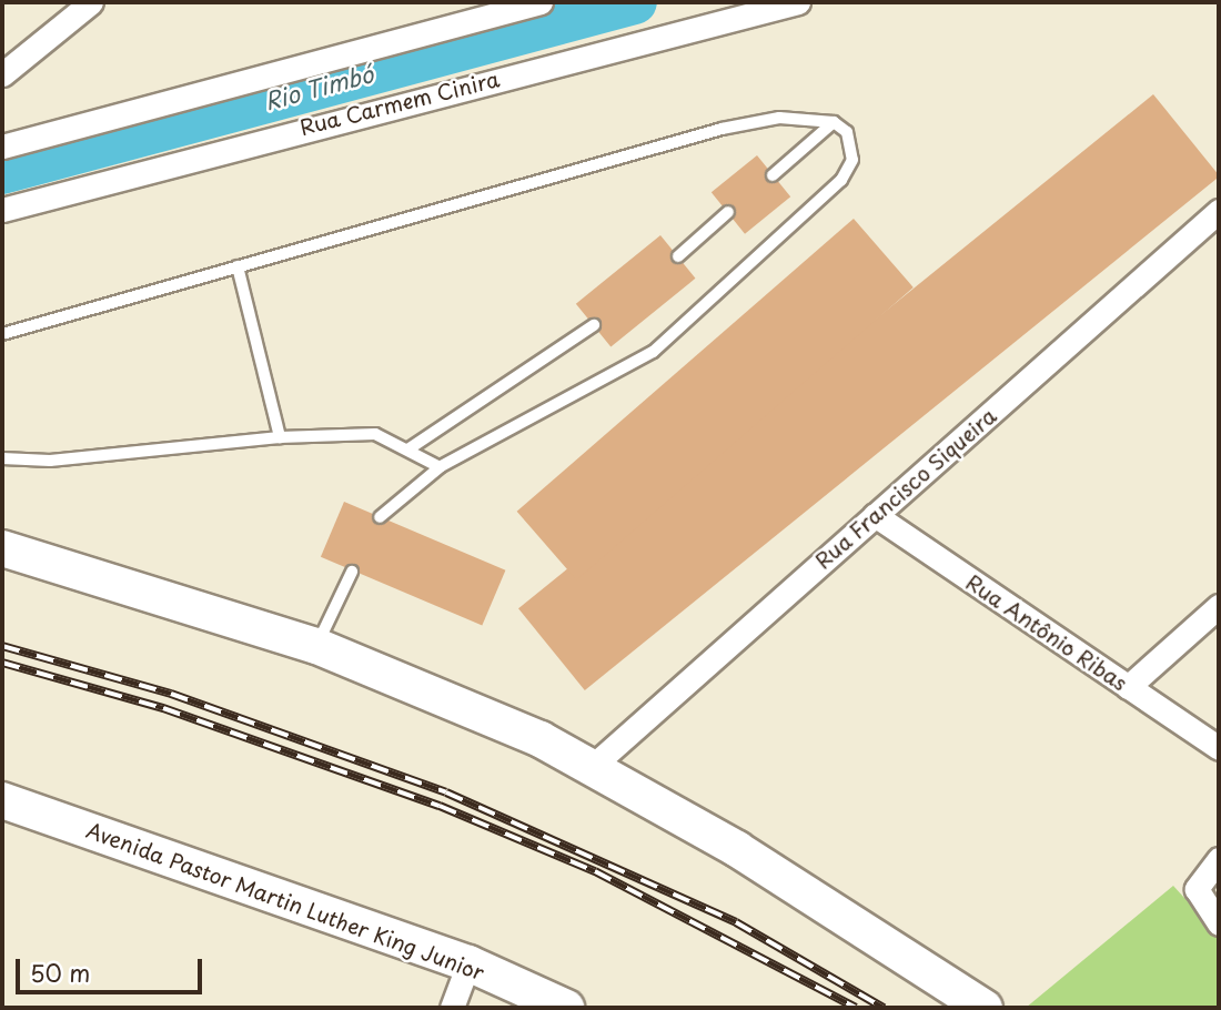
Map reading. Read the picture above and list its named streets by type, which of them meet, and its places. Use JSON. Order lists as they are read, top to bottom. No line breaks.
{"streets":{"main road":["Avenida Pastor Martin Luther King Junior"],"street":["Rua Carmem Cinira","Rua Francisco Siqueira","Rua Antônio Ribas"]},"crossings":[["Rua Francisco Siqueira","Rua Antônio Ribas"]],"water":["Rio Timbó"],"scale_bar":"50 m"}
